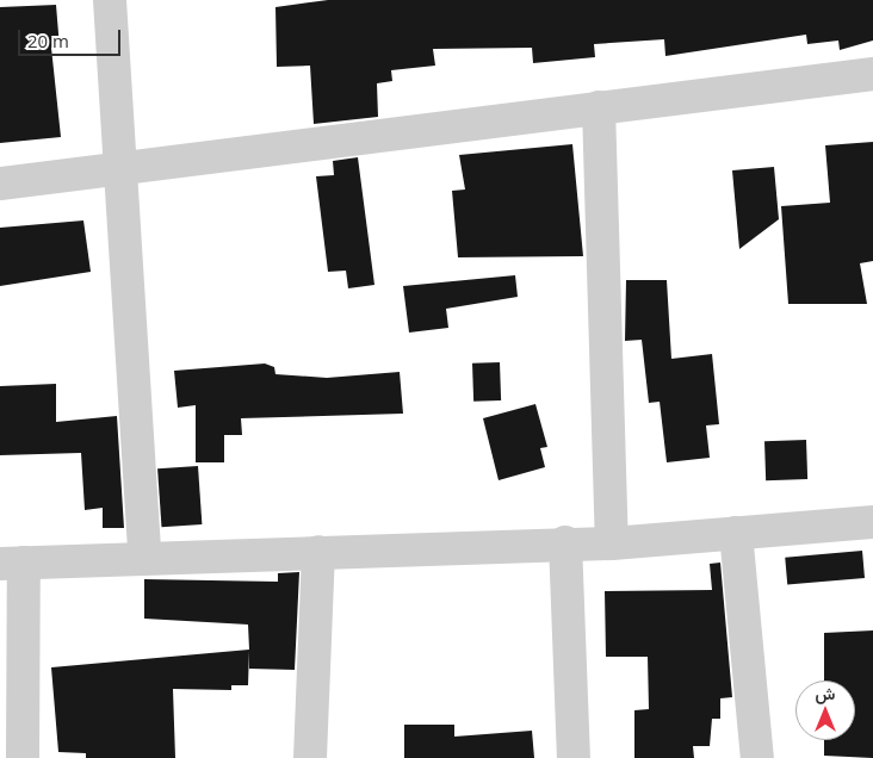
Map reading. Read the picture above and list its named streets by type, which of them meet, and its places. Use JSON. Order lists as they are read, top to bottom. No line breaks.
{"scale_bar":"20 m","north":"top"}
